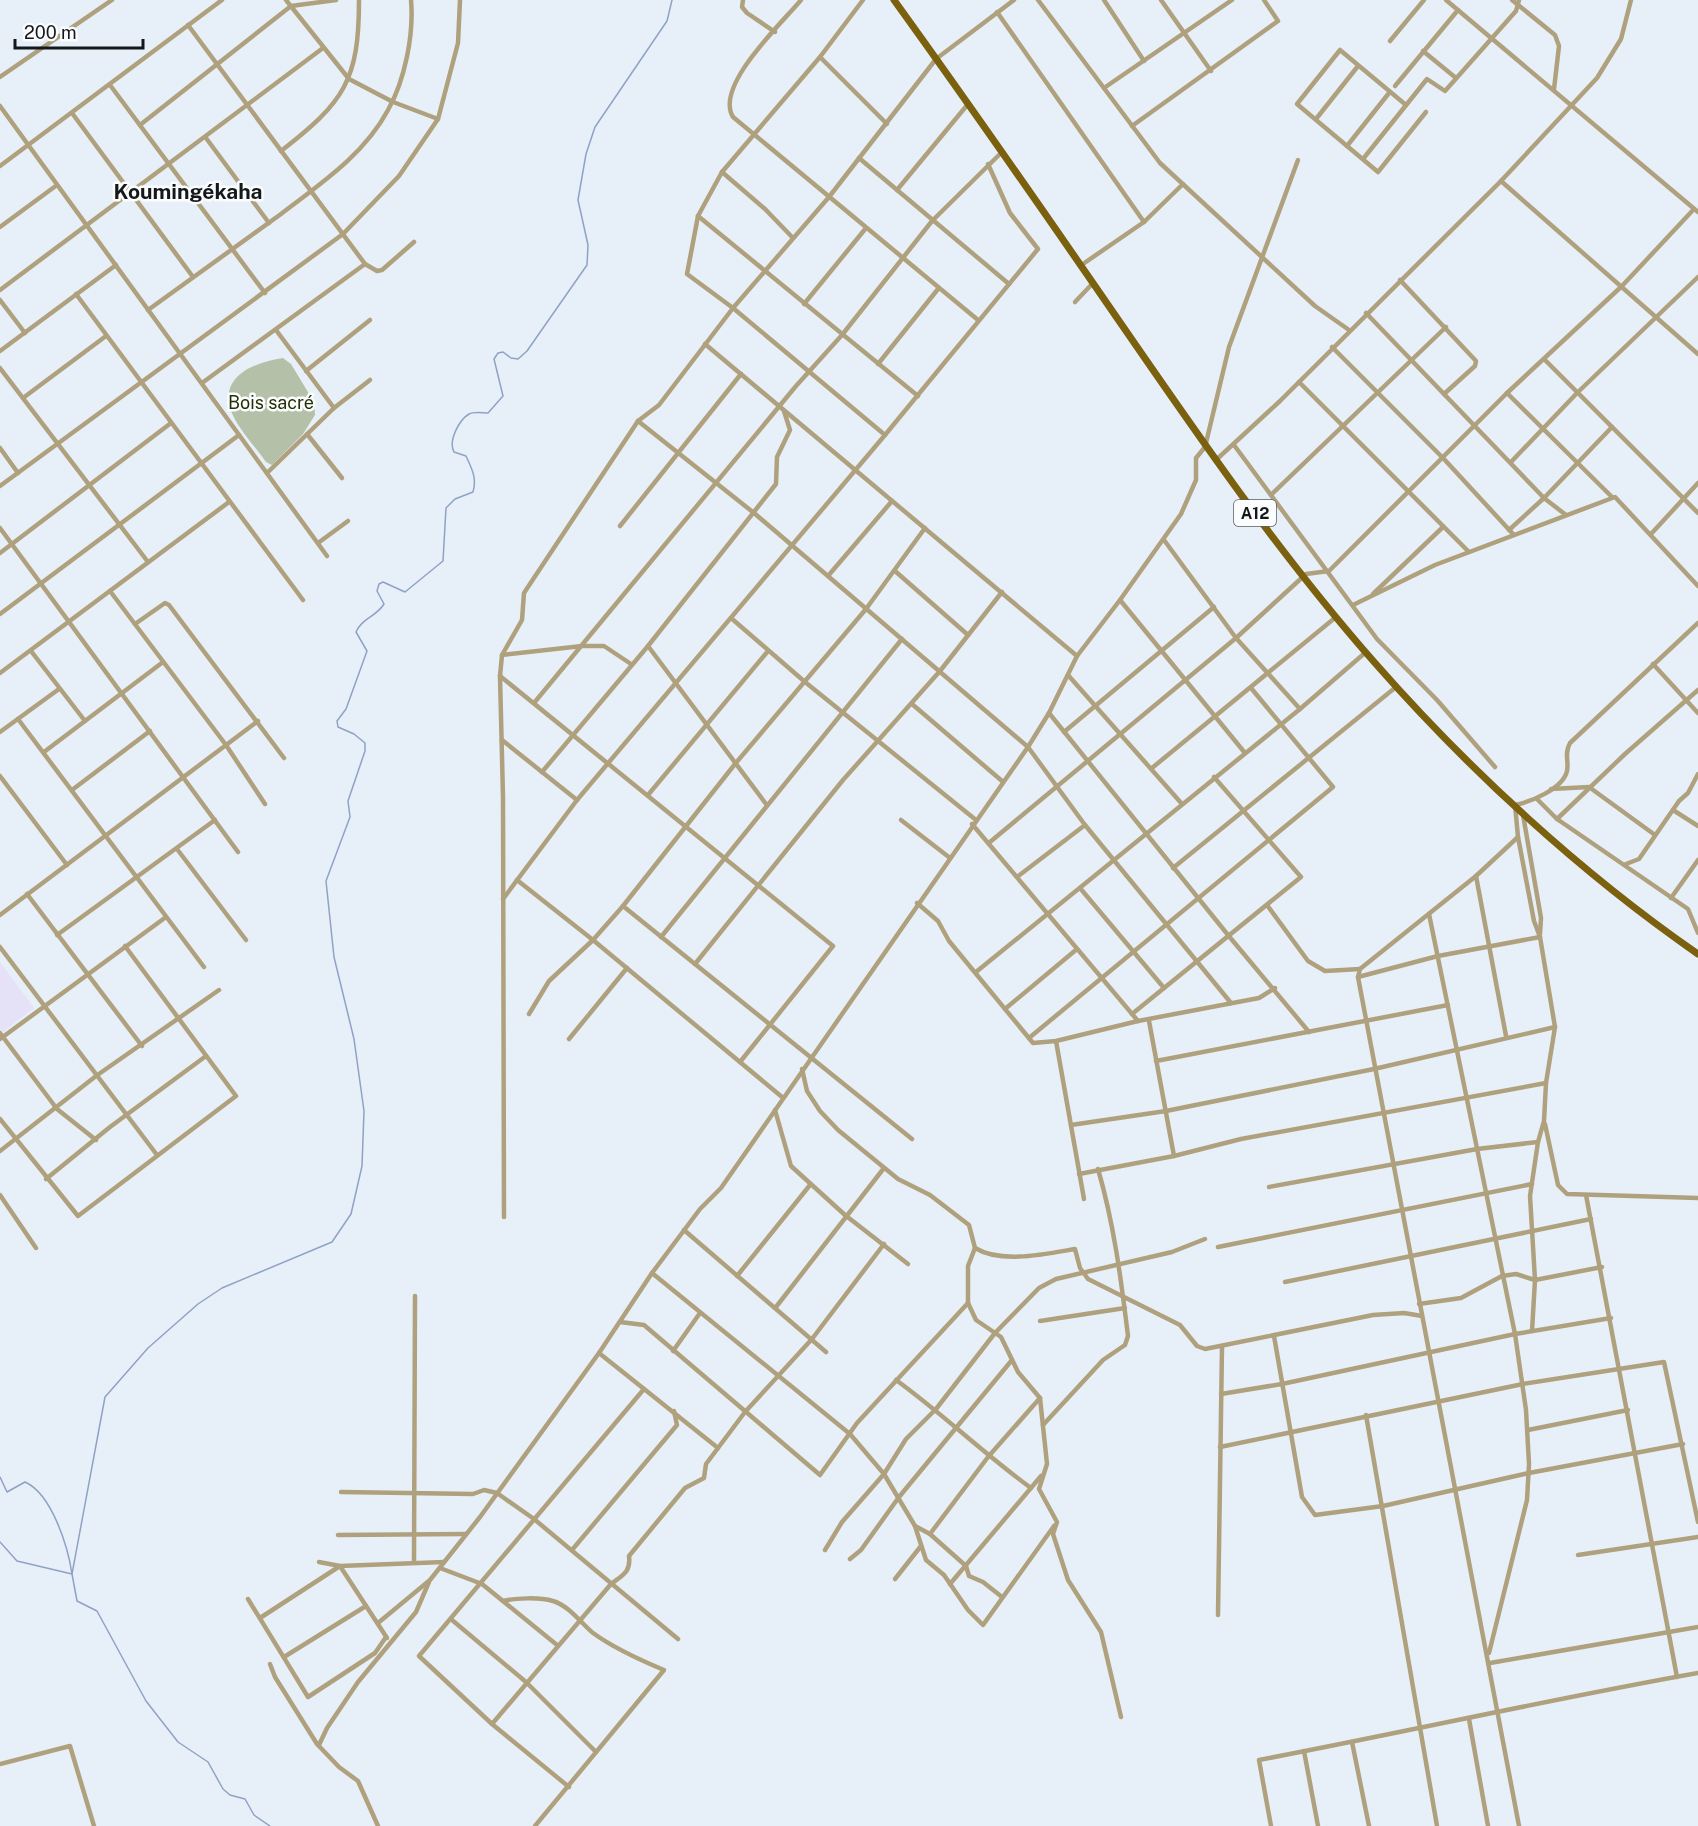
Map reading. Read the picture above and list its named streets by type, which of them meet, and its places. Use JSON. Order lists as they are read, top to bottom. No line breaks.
{"streets":{"main road":["A12"]},"districts":["Koumingékaha"],"parks":["Bois sacré"],"scale_bar":"200 m"}
